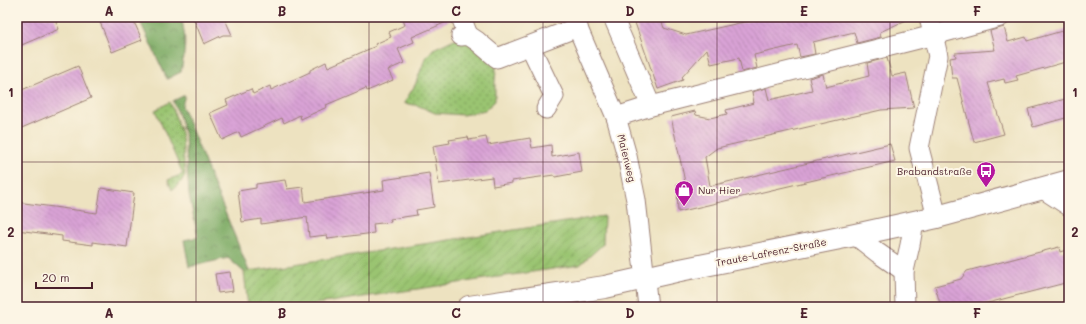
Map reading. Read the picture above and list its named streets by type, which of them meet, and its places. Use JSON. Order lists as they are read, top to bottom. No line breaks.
{"streets":{"main road":["Traute-Lafrenz-Straße"],"street":["Maienweg"]},"crossings":[["Maienweg","Traute-Lafrenz-Straße"]],"places":{"bus stop":["Brabandstraße"],"shop":["Nur Hier"]},"scale_bar":"20 m","grid":{"columns":["A","B","C","D","E","F"],"rows":["1","2"]}}
